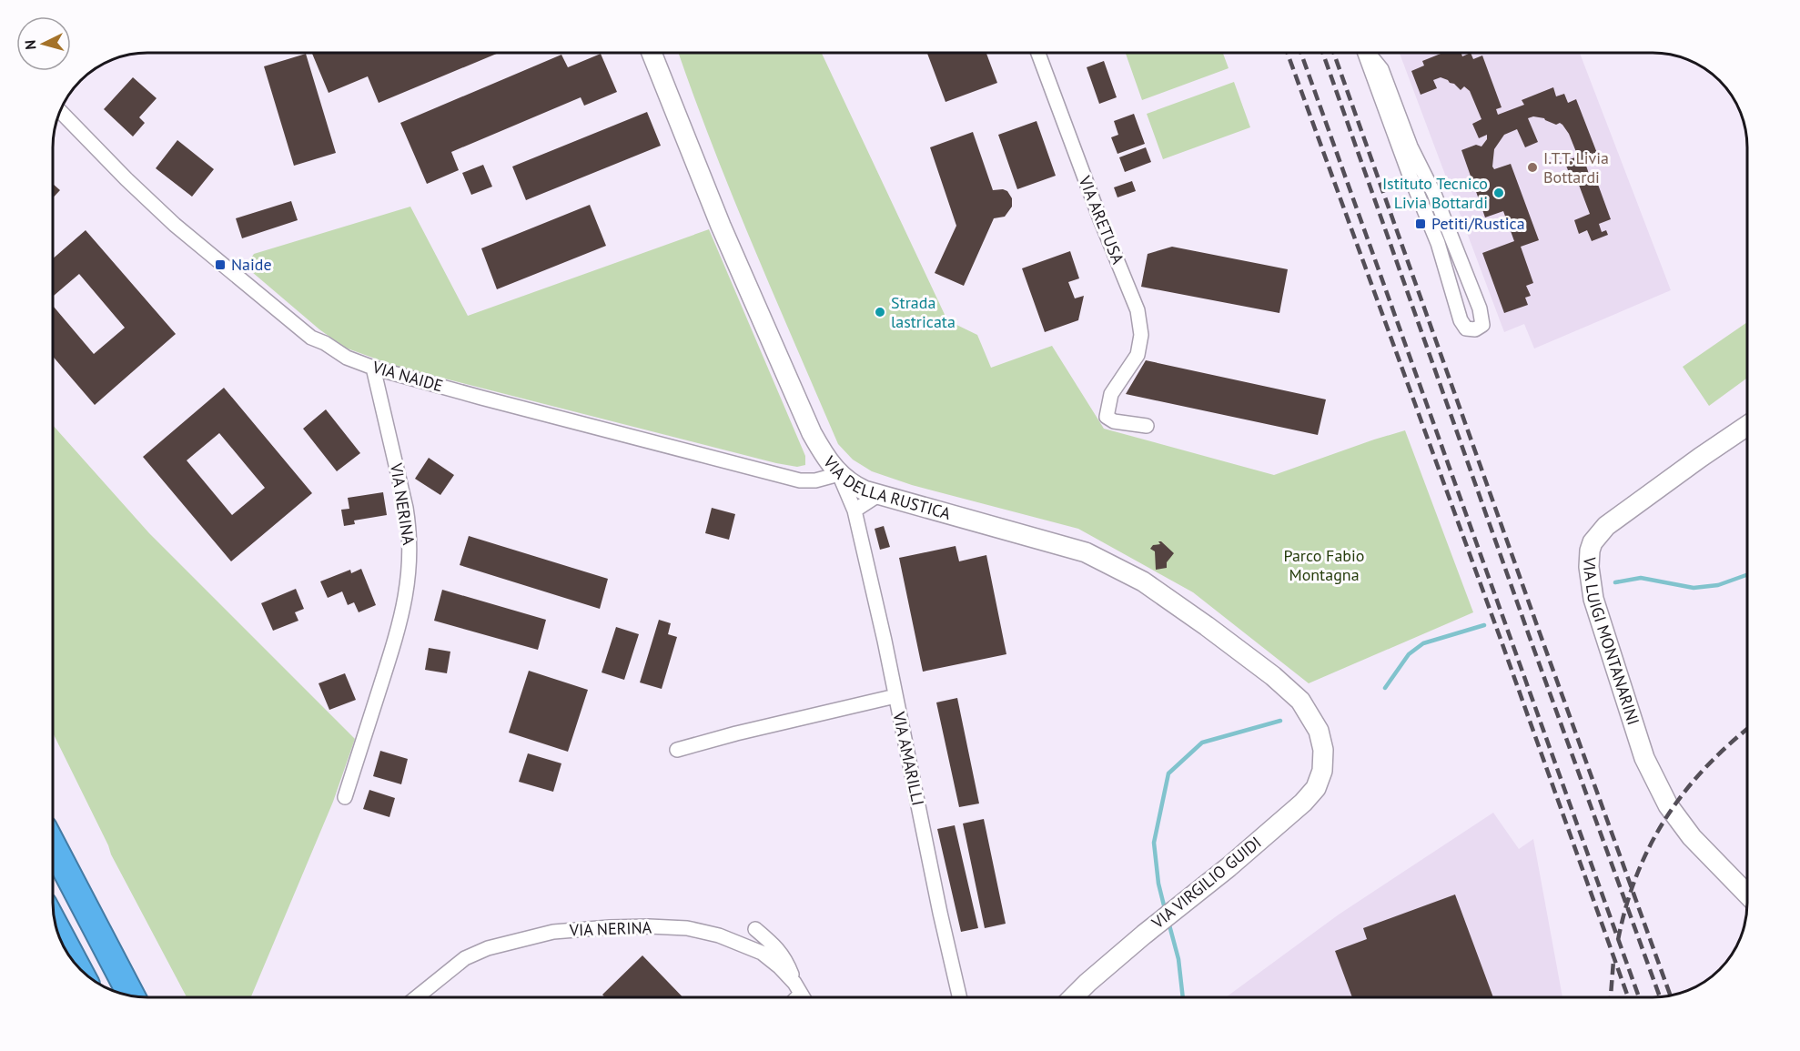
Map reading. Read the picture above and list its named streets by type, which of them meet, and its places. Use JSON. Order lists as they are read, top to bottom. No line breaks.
{"streets":{"street":["VIA ARETUSA","VIA NAIDE","VIA DELLA RUSTICA","VIA NERINA","VIA LUIGI MONTANARINI","VIA AMARILLI","VIA VIRGILIO GUIDI"]},"crossings":[["VIA NAIDE","VIA DELLA RUSTICA"],["VIA NAIDE","VIA NERINA"],["VIA NAIDE","VIA AMARILLI"],["VIA DELLA RUSTICA","VIA AMARILLI"],["VIA DELLA RUSTICA","VIA VIRGILIO GUIDI"]],"parks":["Parco Fabio Montagna"],"places":{"other":["I.T.T. Livia Bottardi","Istituto Tecnico Livia Bottardi","Strada lastricata"],"transit":["Petiti/Rustica","Naide"]},"north":"left"}
